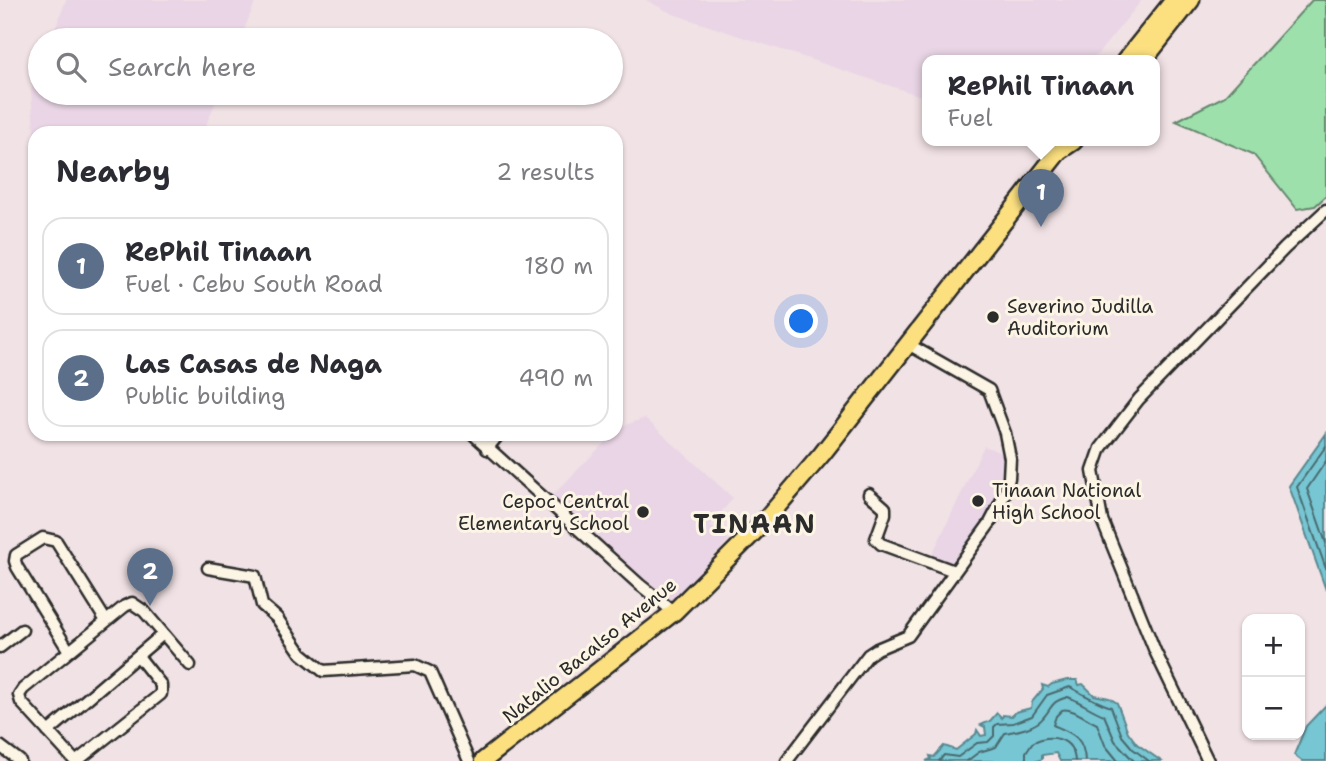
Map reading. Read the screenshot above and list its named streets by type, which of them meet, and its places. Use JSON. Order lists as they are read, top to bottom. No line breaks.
{"streets":{"highway":["Natalio Bacalso Avenue"]},"districts":["TINAAN"],"places":["Severino Judilla Auditorium","Tinaan National High School","Cepoc Central Elementary School"],"page":{"search":"Search here","popup":["RePhil Tinaan","Fuel"],"heading":["Nearby","2 results"],"pins":["1","2"],"list":[{"mark":"1","name":"RePhil Tinaan","note":"Fuel · Cebu South Road","value":"180 m"},{"mark":"2","name":"Las Casas de Naga","note":"Public building","value":"490 m"}],"map_buttons":["+","−"]}}
